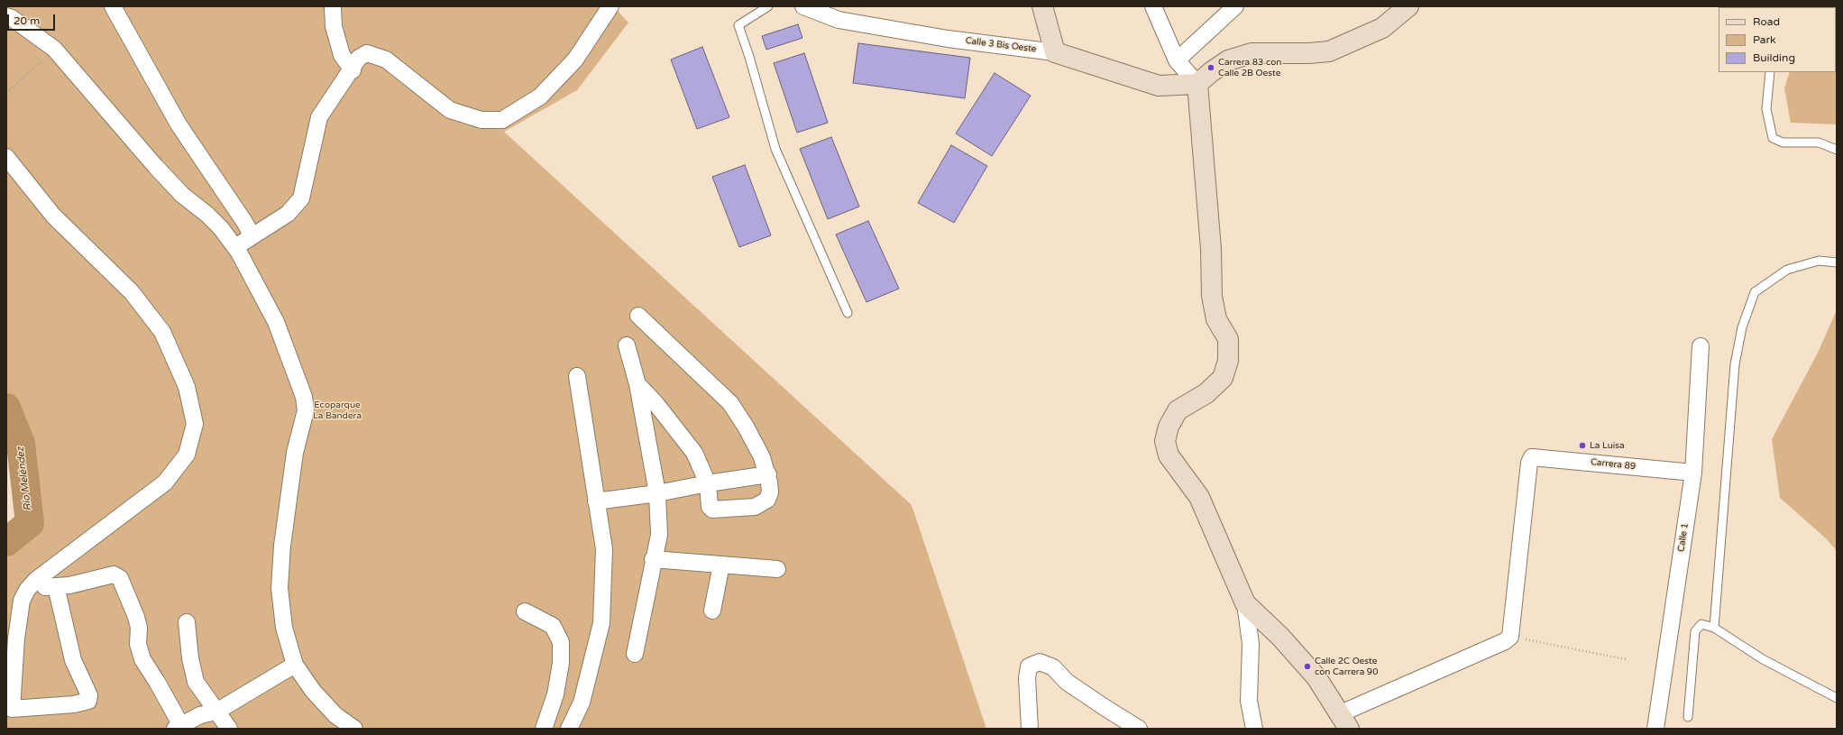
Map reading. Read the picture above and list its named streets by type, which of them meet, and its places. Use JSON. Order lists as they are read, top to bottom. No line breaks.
{"streets":{"street":["Calle 3 Bis Oeste","Carrera 89","Calle 1"]},"crossings":[["Carrera 89","Calle 1"]],"water":["Río Meléndez"],"parks":["Ecoparque La Bandera"],"places":["Carrera 83 con Calle 2B Oeste","La Luisa","Calle 2C Oeste con Carrera 90"],"legend":["Road","Park","Building"],"scale_bar":"20 m"}
